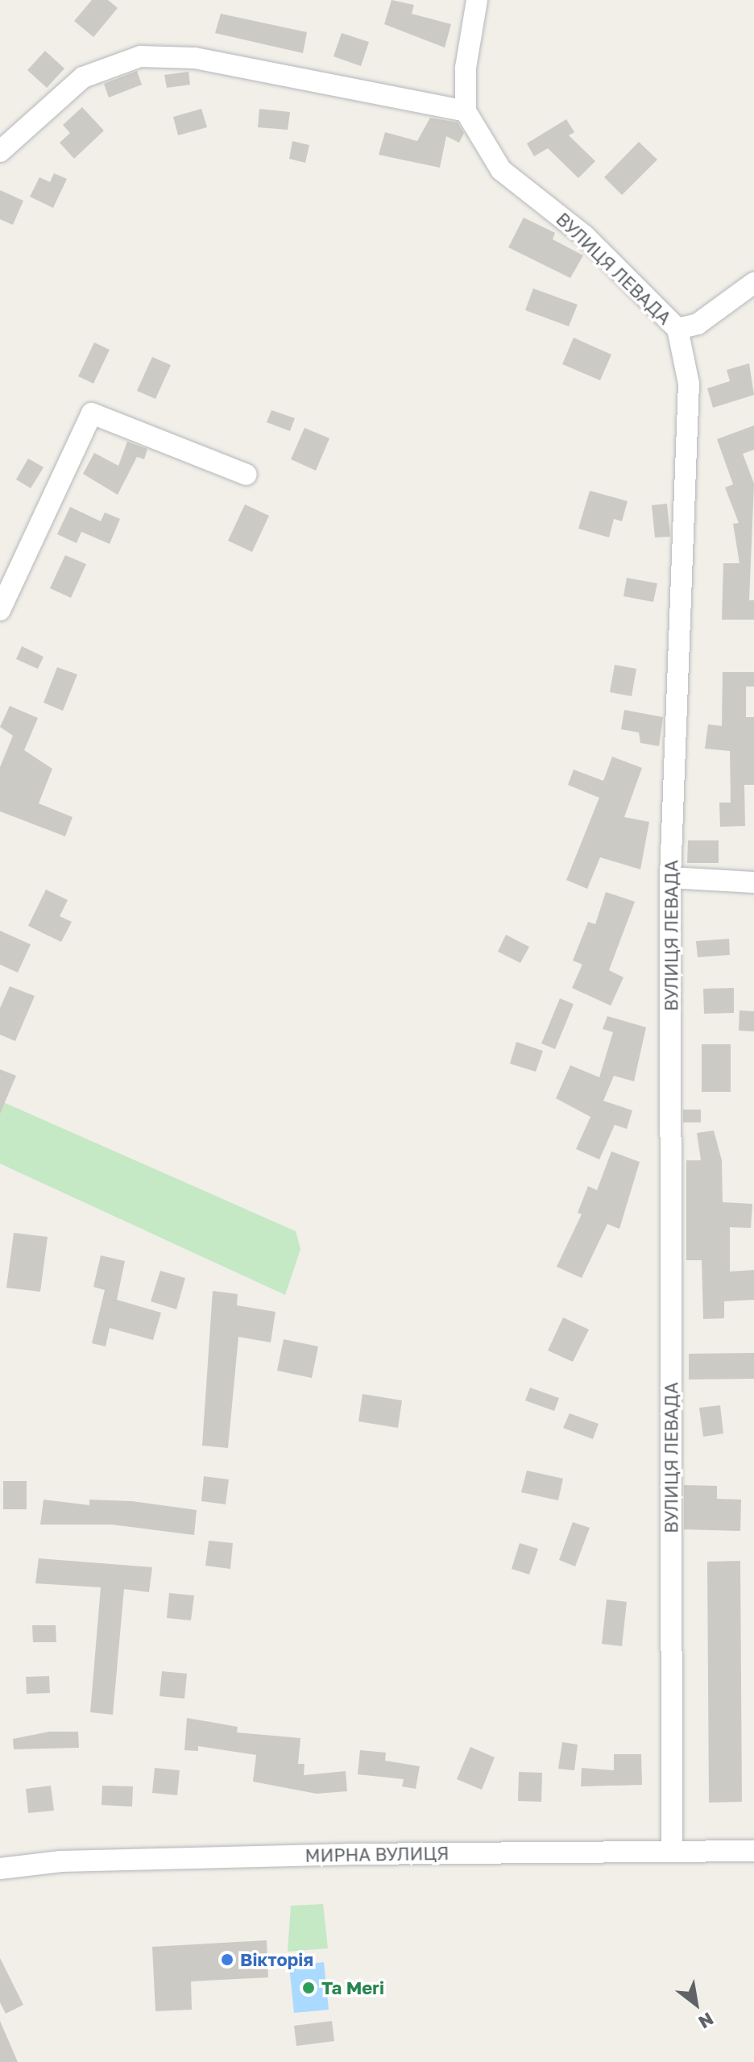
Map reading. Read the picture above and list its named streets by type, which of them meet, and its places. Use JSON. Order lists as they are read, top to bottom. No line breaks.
{"streets":{"street":["ВУЛИЦЯ ЛЕВАДА","МИРНА ВУЛИЦЯ"]},"crossings":[["ВУЛИЦЯ ЛЕВАДА","МИРНА ВУЛИЦЯ"]],"places":["Вікторія","Ta Meri"],"north":"bottom right"}
